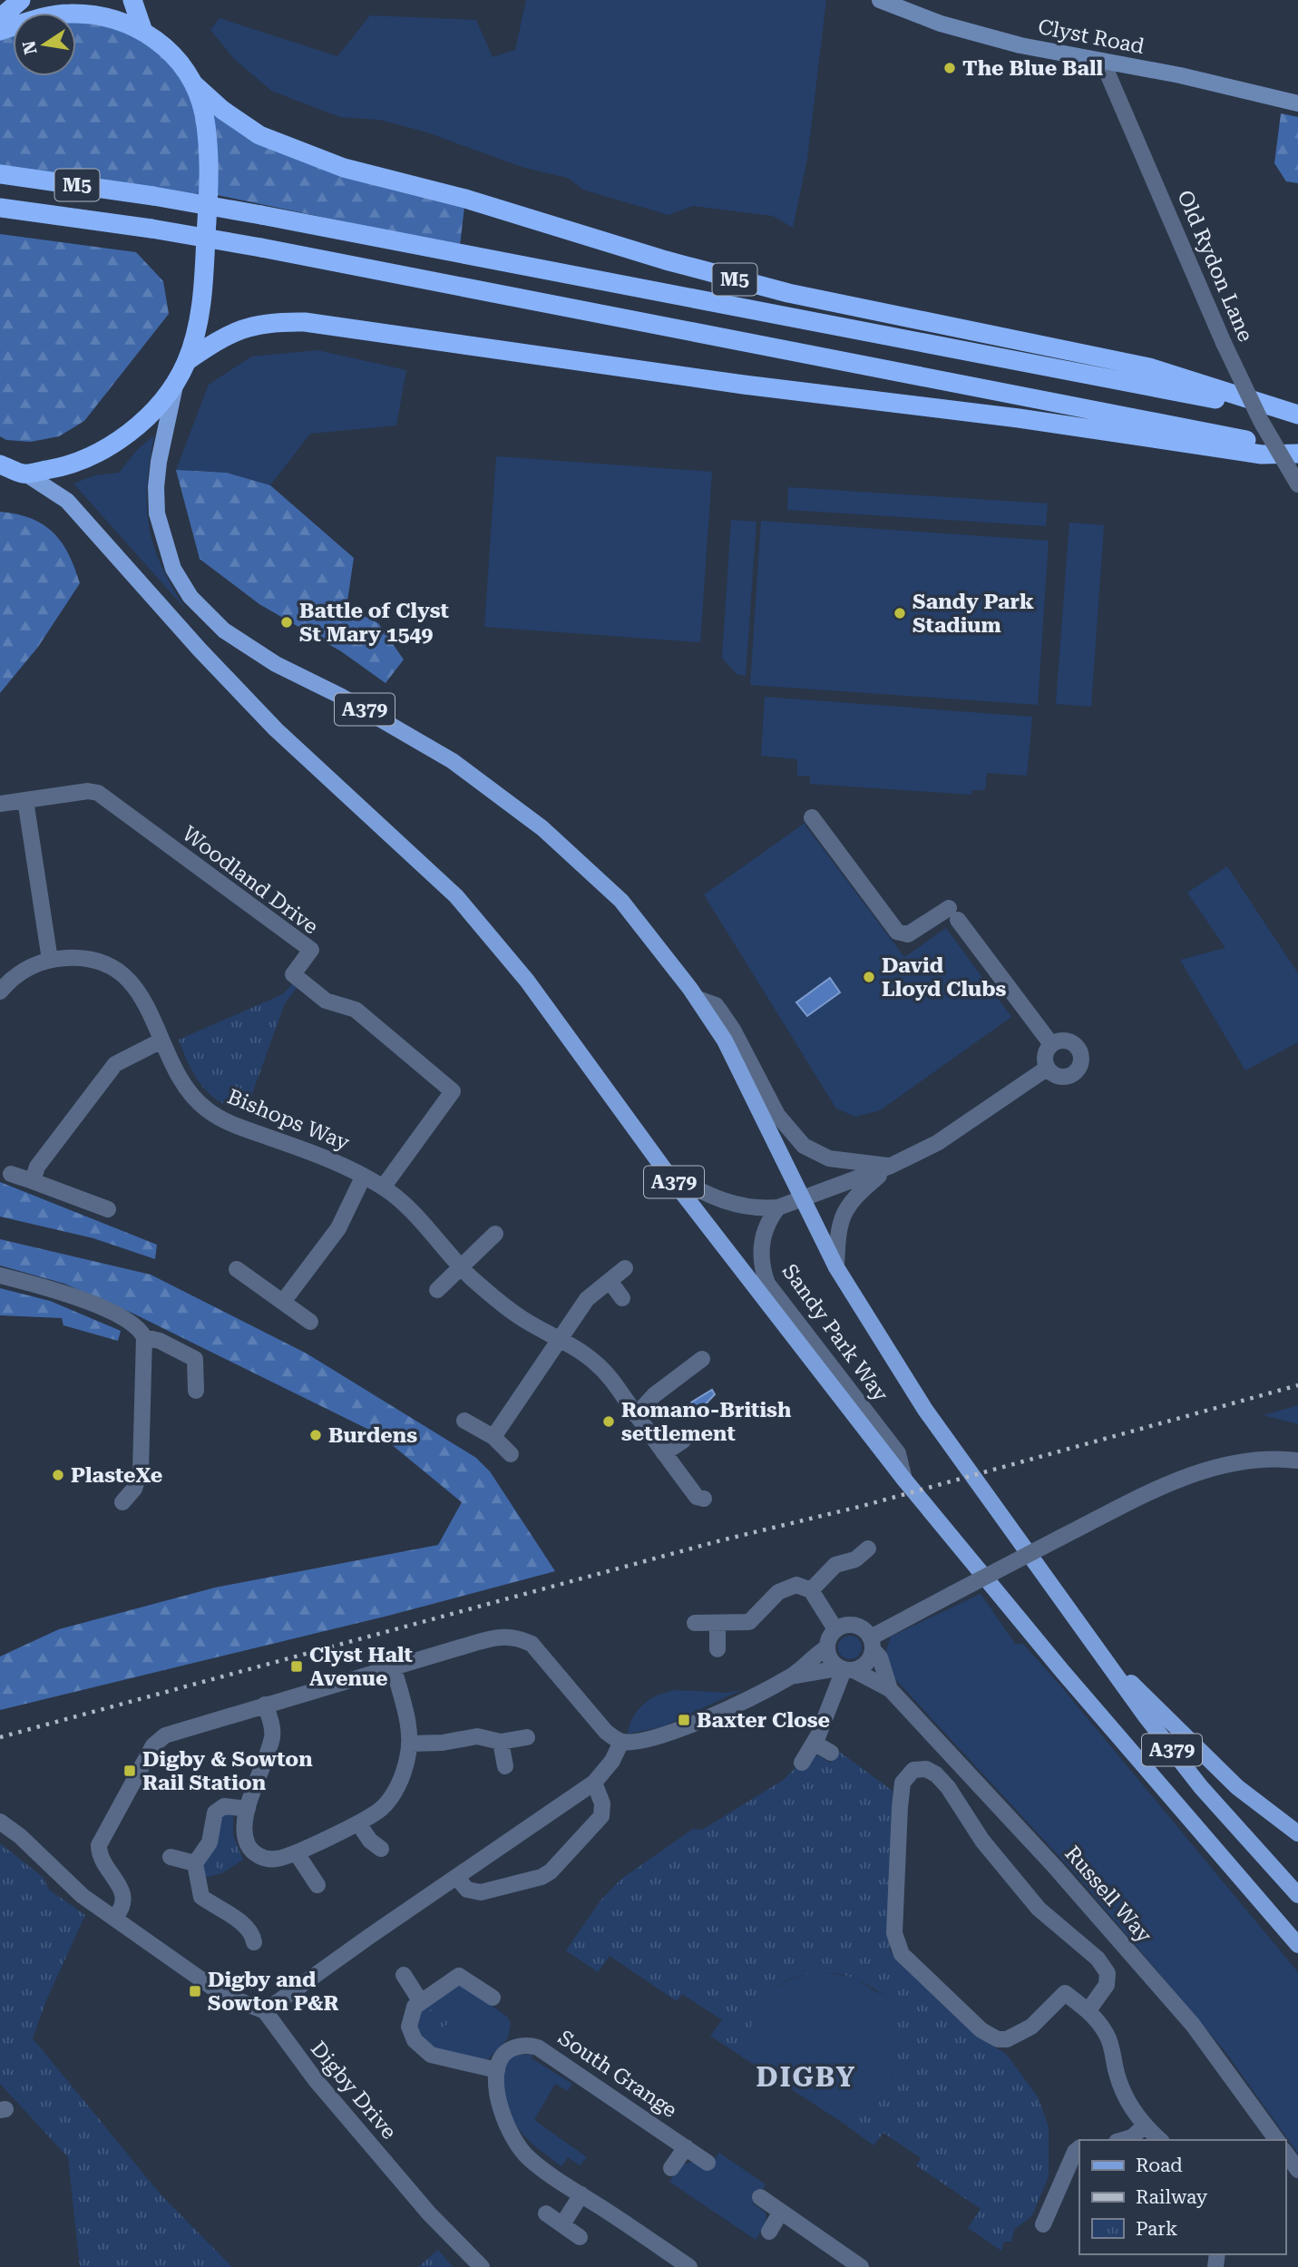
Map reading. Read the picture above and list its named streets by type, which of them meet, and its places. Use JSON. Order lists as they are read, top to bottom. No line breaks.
{"streets":{"highway":["M5"],"main road":["A379"],"street":["Clyst Road","Old Rydon Lane","Woodland Drive","Bishops Way","Sandy Park Way","Russell Way","South Grange","Digby Drive"]},"crossings":[["Clyst Road","Old Rydon Lane"],["A379","Sandy Park Way"],["Woodland Drive","Bishops Way"]],"districts":["DIGBY"],"places":{"other":["The Blue Ball","Sandy Park Stadium","Battle of Clyst St Mary 1549","David Lloyd Clubs","Romano-British settlement","Burdens","PlasteXe"],"transit":["Clyst Halt Avenue","Baxter Close","Digby & Sowton Rail Station","Digby and Sowton P&R"]},"legend":["Road","Railway","Park"],"north":"left"}
